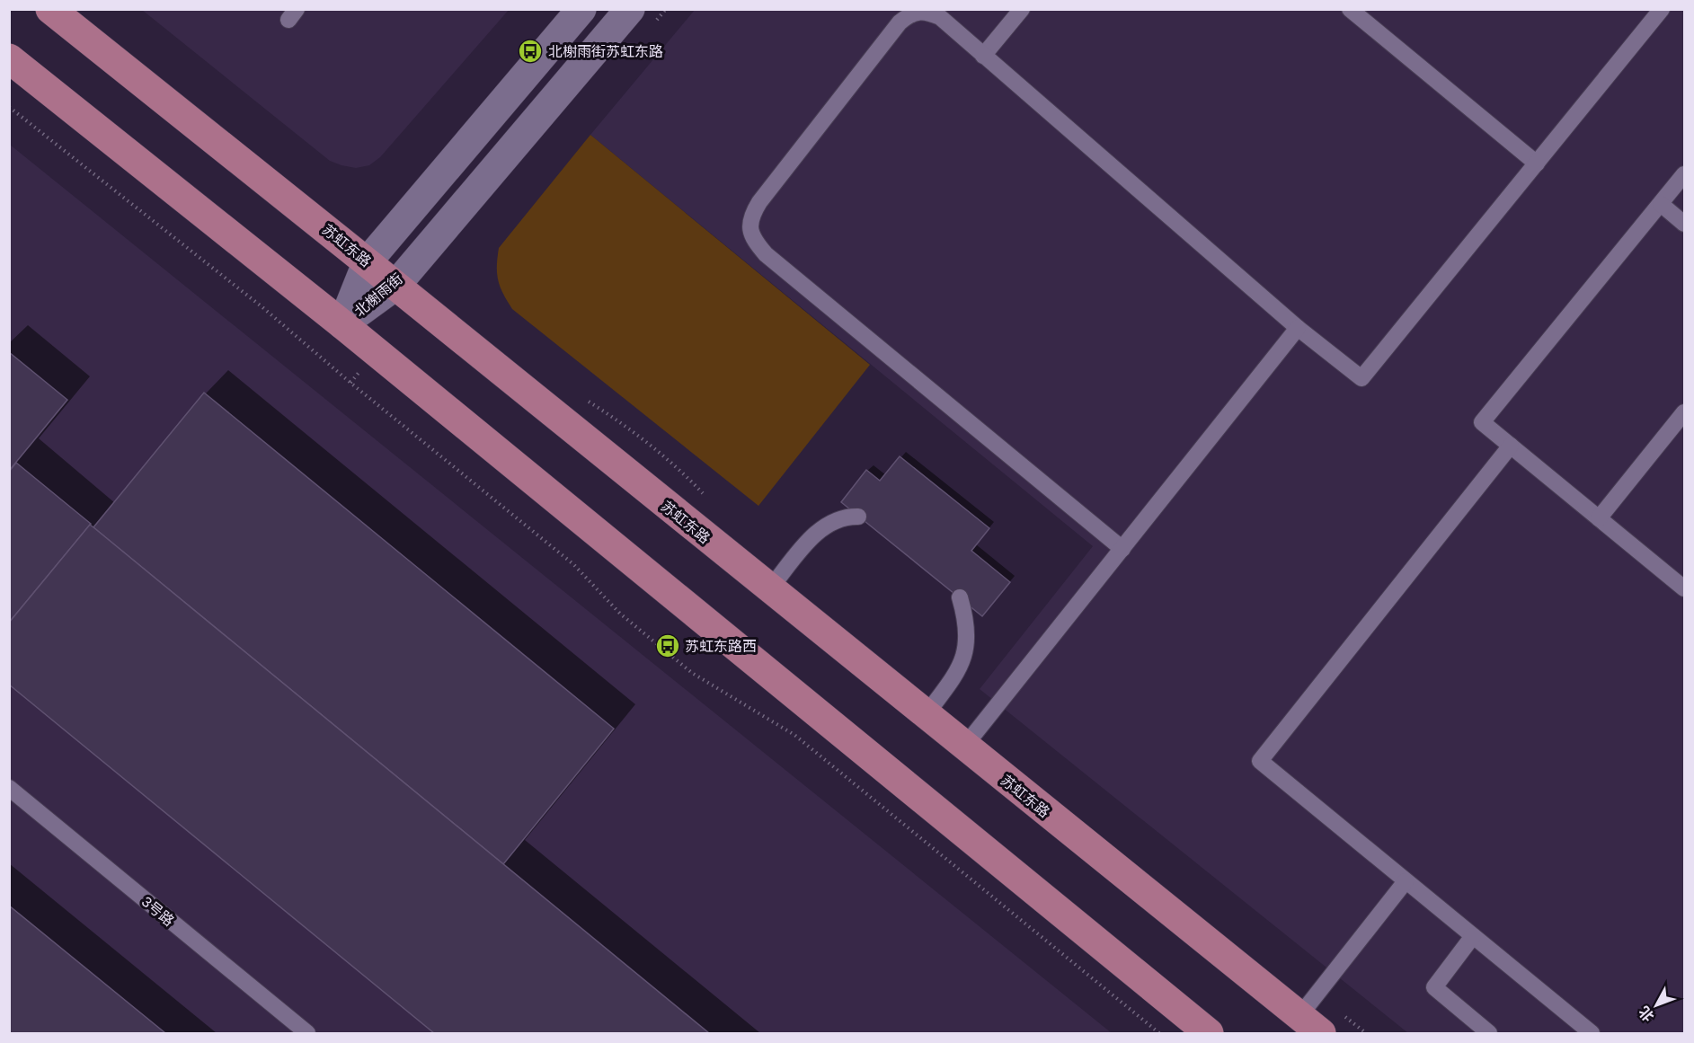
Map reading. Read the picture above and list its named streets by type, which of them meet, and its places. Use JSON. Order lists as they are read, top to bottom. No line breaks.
{"streets":{"main road":["苏虹东路","北榭雨街"],"lane":["3号路"]},"crossings":[["苏虹东路","北榭雨街"]],"places":{"bus stop":["北榭雨街苏虹东路","苏虹东路西"]},"north":"bottom left"}
